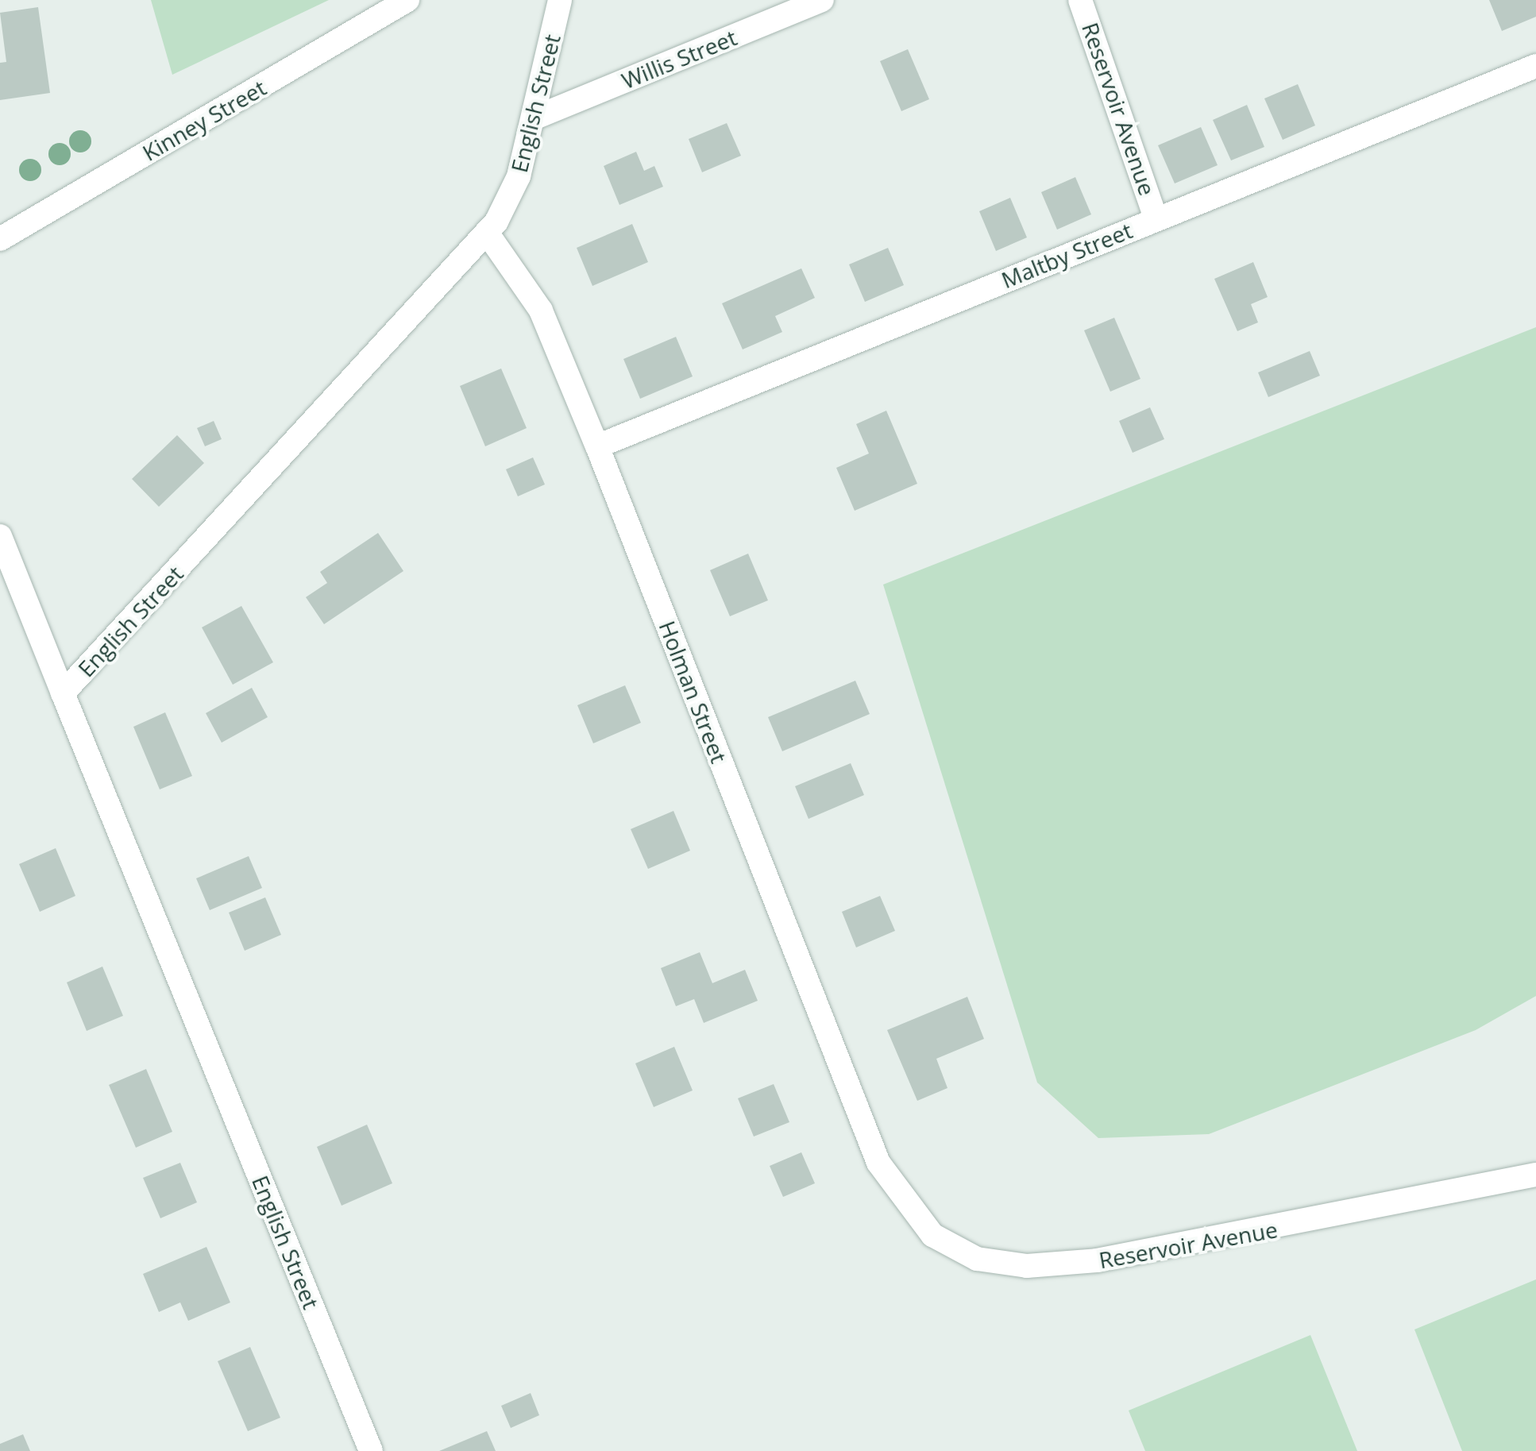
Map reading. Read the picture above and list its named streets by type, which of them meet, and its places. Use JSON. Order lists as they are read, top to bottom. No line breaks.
{"streets":{"street":["Willis Street","English Street","Reservoir Avenue","Kinney Street","Maltby Street","Holman Street"]},"crossings":[["Willis Street","English Street"],["English Street","Holman Street"],["Reservoir Avenue","Maltby Street"],["Reservoir Avenue","Holman Street"],["Maltby Street","Holman Street"]]}
